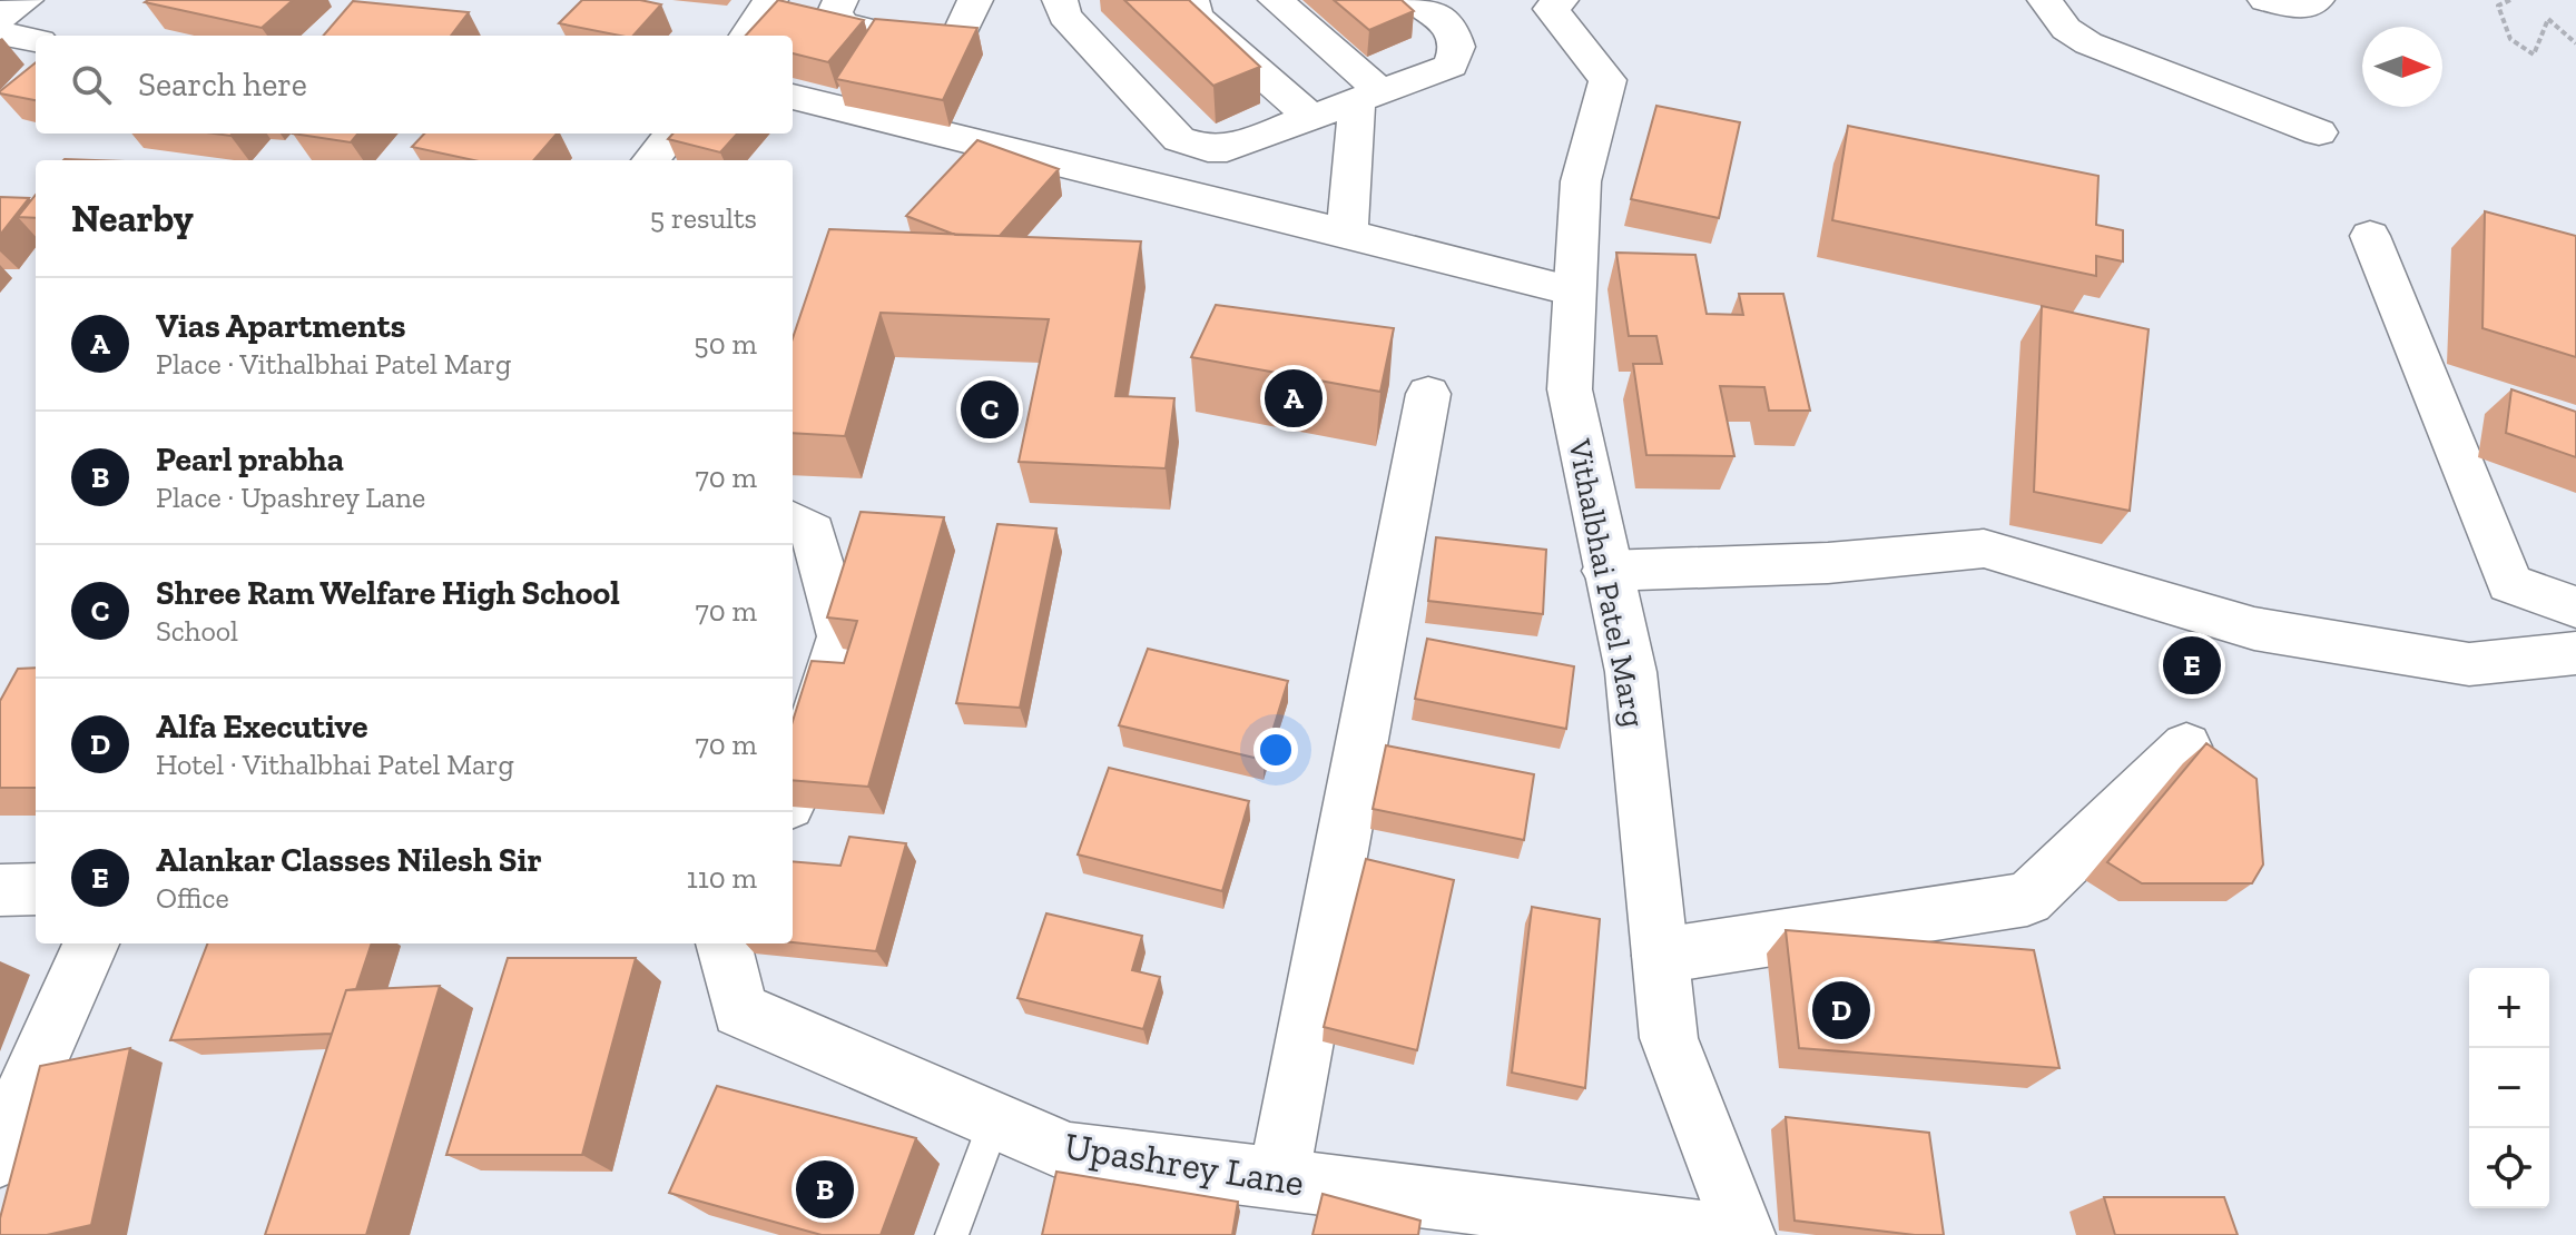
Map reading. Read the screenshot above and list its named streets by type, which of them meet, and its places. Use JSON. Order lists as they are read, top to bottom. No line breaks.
{"streets":{"street":["Vithalbhai Patel Marg","Upashrey Lane"]},"north":"right","page":{"search":"Search here","heading":["Nearby","5 results"],"list":[{"mark":"A","name":"Vias Apartments","note":"Place · Vithalbhai Patel Marg","value":"50 m"},{"mark":"B","name":"Pearl prabha","note":"Place · Upashrey Lane","value":"70 m"},{"mark":"C","name":"Shree Ram Welfare High School","note":"School","value":"70 m"},{"mark":"D","name":"Alfa Executive","note":"Hotel · Vithalbhai Patel Marg","value":"70 m"},{"mark":"E","name":"Alankar Classes Nilesh Sir","note":"Office","value":"110 m"}],"pins":["A","C","E","D","B"],"map_buttons":["+","−"]}}
